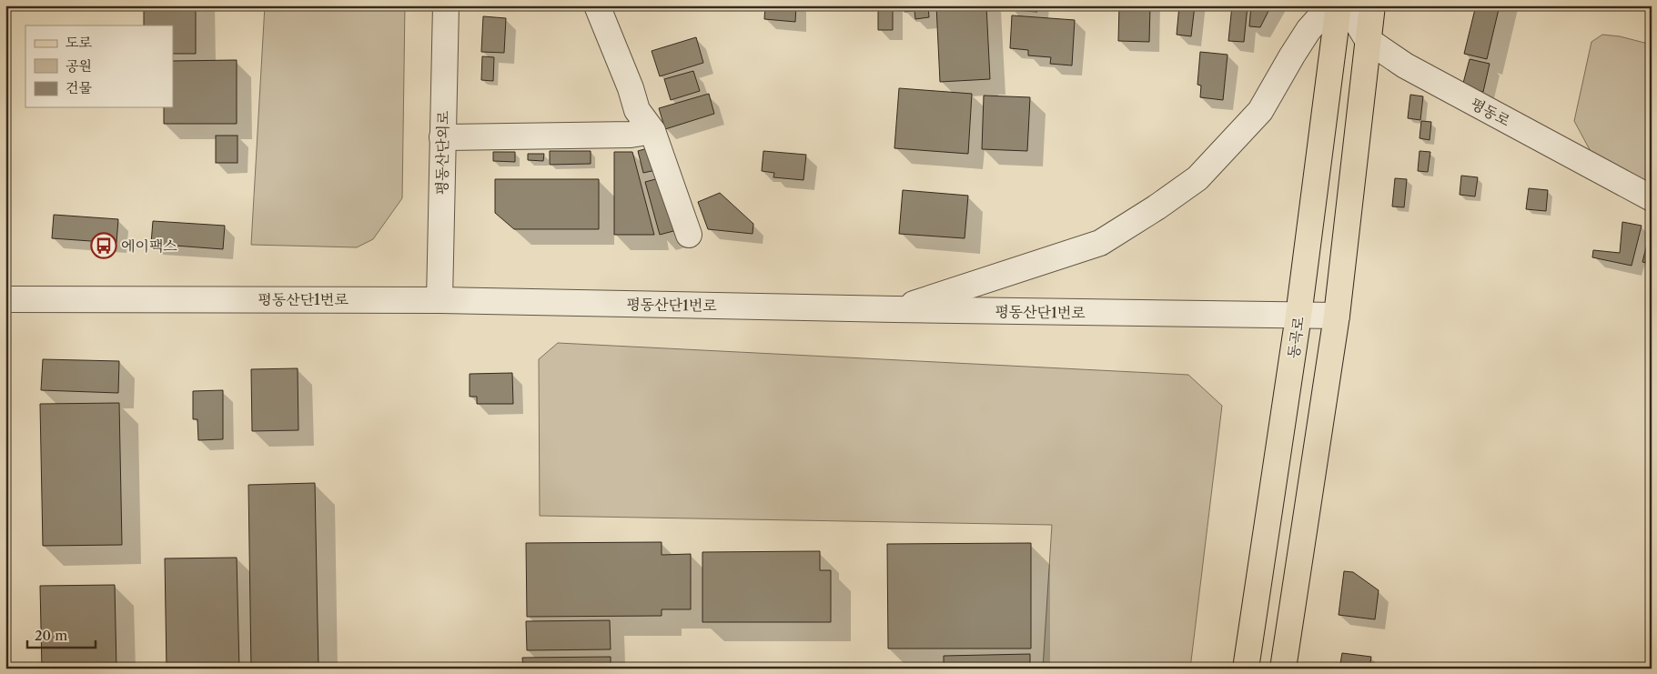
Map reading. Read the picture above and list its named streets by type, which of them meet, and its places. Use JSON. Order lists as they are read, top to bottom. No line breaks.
{"streets":{"main road":["동곡로"],"street":["평동로","평동산단외로","평동산단1번로"]},"crossings":[["평동산단외로","평동산단1번로"],["평동산단1번로","동곡로"]],"places":{"bus stop":["에이팩스"]},"legend":["도로","공원","건물"],"scale_bar":"20 m"}
